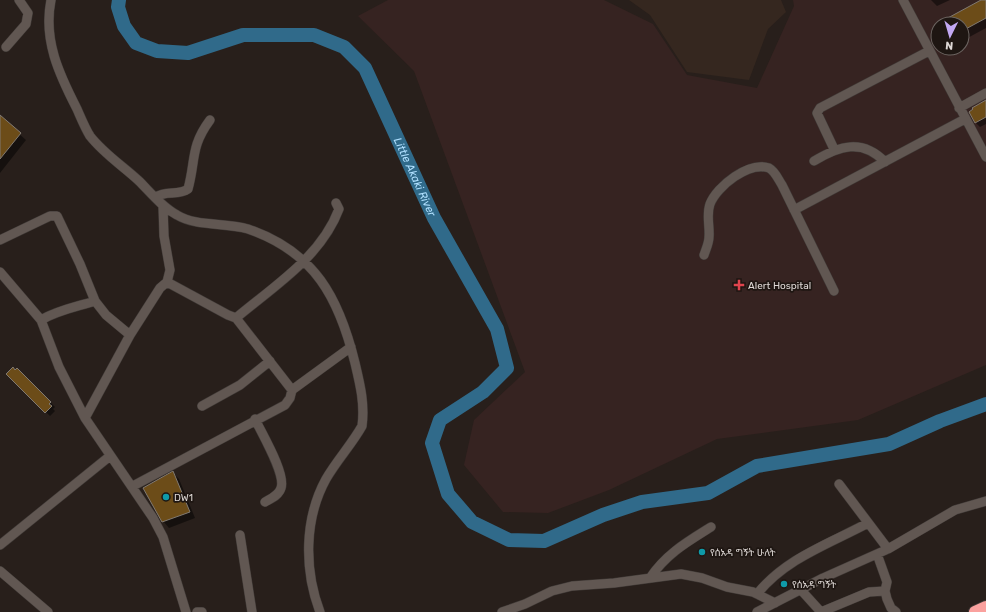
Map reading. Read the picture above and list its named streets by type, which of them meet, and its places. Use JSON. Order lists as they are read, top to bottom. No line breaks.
{"water":["Little Akaki River"],"places":{"health":["Alert Hospital"],"other":["DW1","የሰአዳ ግኝት ሁለት","የሰአዳ ግኝት"]},"north":"bottom"}
